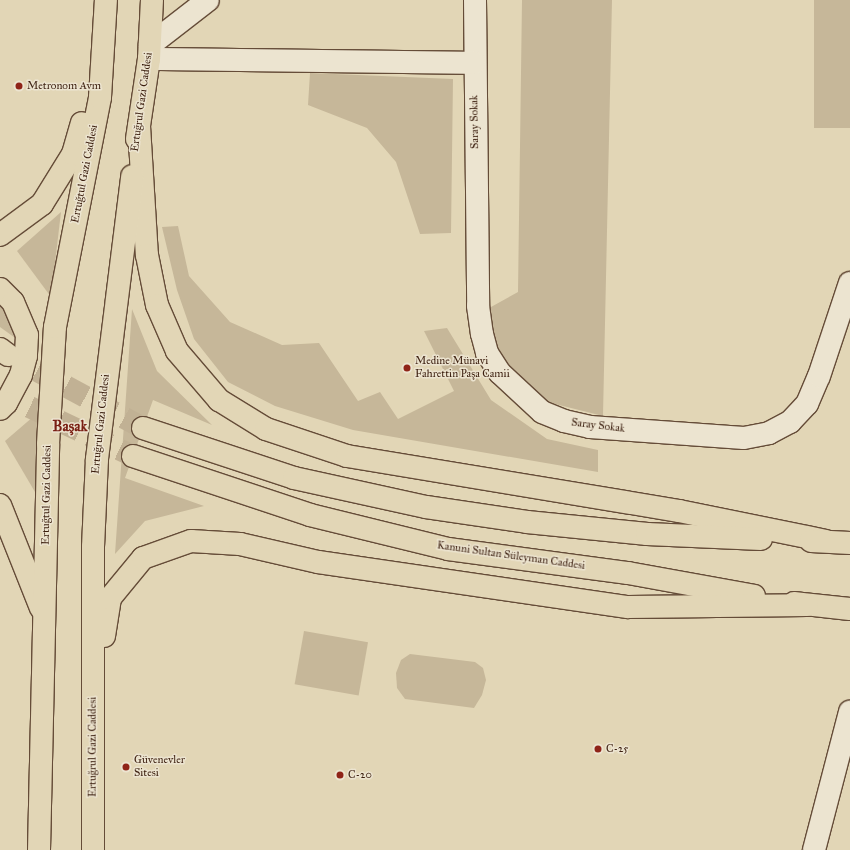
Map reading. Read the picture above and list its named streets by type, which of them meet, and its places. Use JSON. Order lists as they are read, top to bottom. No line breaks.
{"streets":{"main road":["Ertuğrul Gazi Caddesi","Ertuğtul Gazi Caddesi","Kanuni Sultan Süleyman Caddesi"],"street":["Saray Sokak"]},"districts":["Başak"],"places":["Metronom Avm","Medine Münavi Fahrettin Paşa Camii","C-25","Güvenevler Sitesi","C-20"]}
